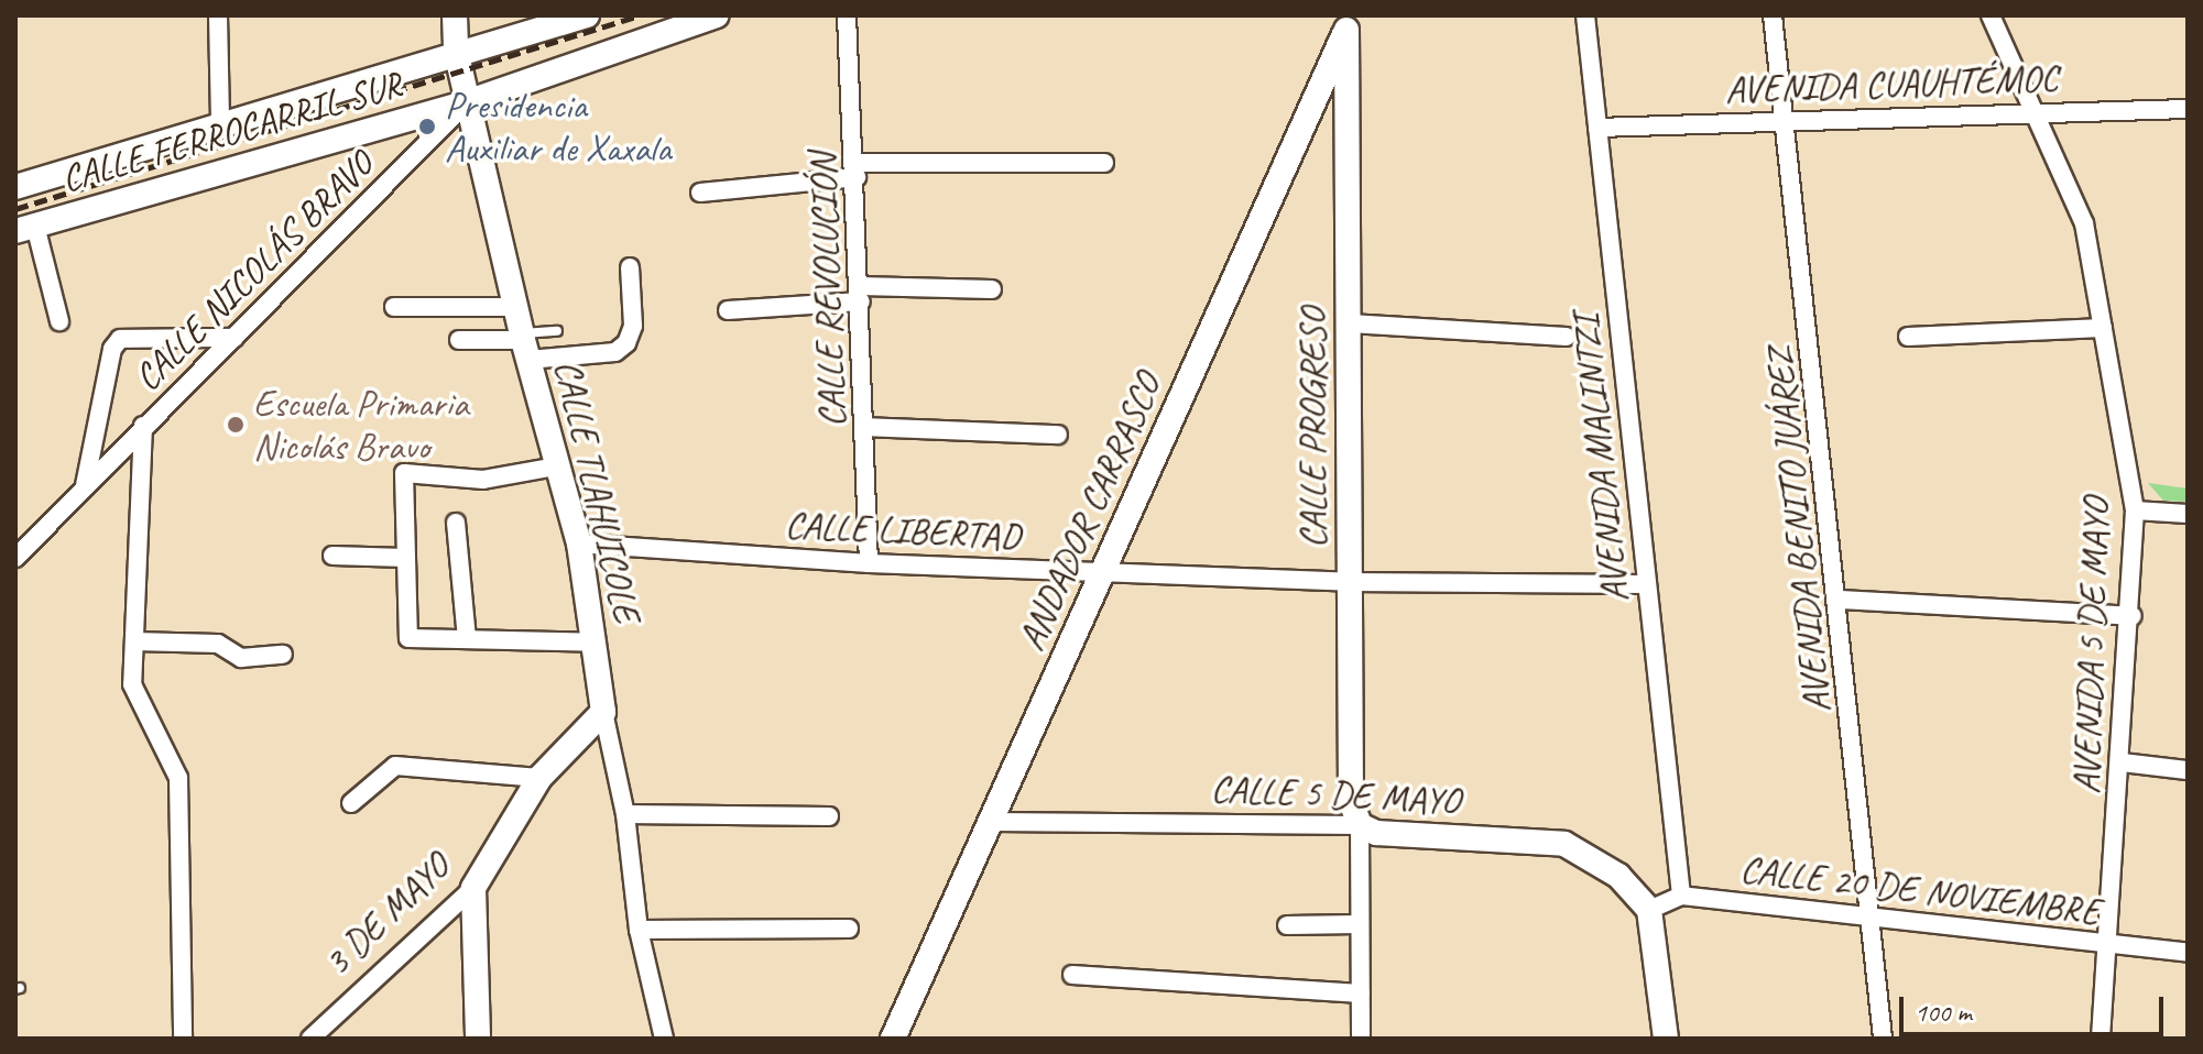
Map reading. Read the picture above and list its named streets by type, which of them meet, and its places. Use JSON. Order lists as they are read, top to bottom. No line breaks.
{"streets":{"main road":["CALLE FERROCARRIL SUR","CALLE PROGRESO","CALLE TLAHUICOLE","ANDADOR CARRASCO","CALLE 5 DE MAYO","3 DE MAYO"],"street":["AVENIDA CUAUHTÉMOC","CALLE NICOLÁS BRAVO","CALLE REVOLUCIÓN","AVENIDA MALINTZI","CALLE LIBERTAD","AVENIDA BENITO JUÁREZ","AVENIDA 5 DE MAYO","CALLE 20 DE NOVIEMBRE"]},"crossings":[["AVENIDA CUAUHTÉMOC","AVENIDA MALINTZI"],["AVENIDA CUAUHTÉMOC","AVENIDA BENITO JUÁREZ"],["AVENIDA CUAUHTÉMOC","AVENIDA 5 DE MAYO"],["CALLE FERROCARRIL SUR","CALLE NICOLÁS BRAVO"],["CALLE FERROCARRIL SUR","CALLE TLAHUICOLE"],["CALLE NICOLÁS BRAVO","CALLE TLAHUICOLE"],["CALLE REVOLUCIÓN","CALLE LIBERTAD"],["CALLE PROGRESO","ANDADOR CARRASCO"],["CALLE PROGRESO","CALLE LIBERTAD"],["CALLE PROGRESO","CALLE 5 DE MAYO"],["AVENIDA MALINTZI","CALLE LIBERTAD"],["AVENIDA MALINTZI","CALLE 20 DE NOVIEMBRE"],["CALLE TLAHUICOLE","CALLE LIBERTAD"],["CALLE TLAHUICOLE","3 DE MAYO"],["ANDADOR CARRASCO","CALLE LIBERTAD"],["ANDADOR CARRASCO","CALLE 5 DE MAYO"],["AVENIDA BENITO JUÁREZ","CALLE 20 DE NOVIEMBRE"],["AVENIDA 5 DE MAYO","CALLE 20 DE NOVIEMBRE"],["CALLE 5 DE MAYO","CALLE 20 DE NOVIEMBRE"]],"places":["Presidencia Auxiliar de Xaxala","Escuela Primaria Nicolás Bravo"],"scale_bar":"100 m"}
